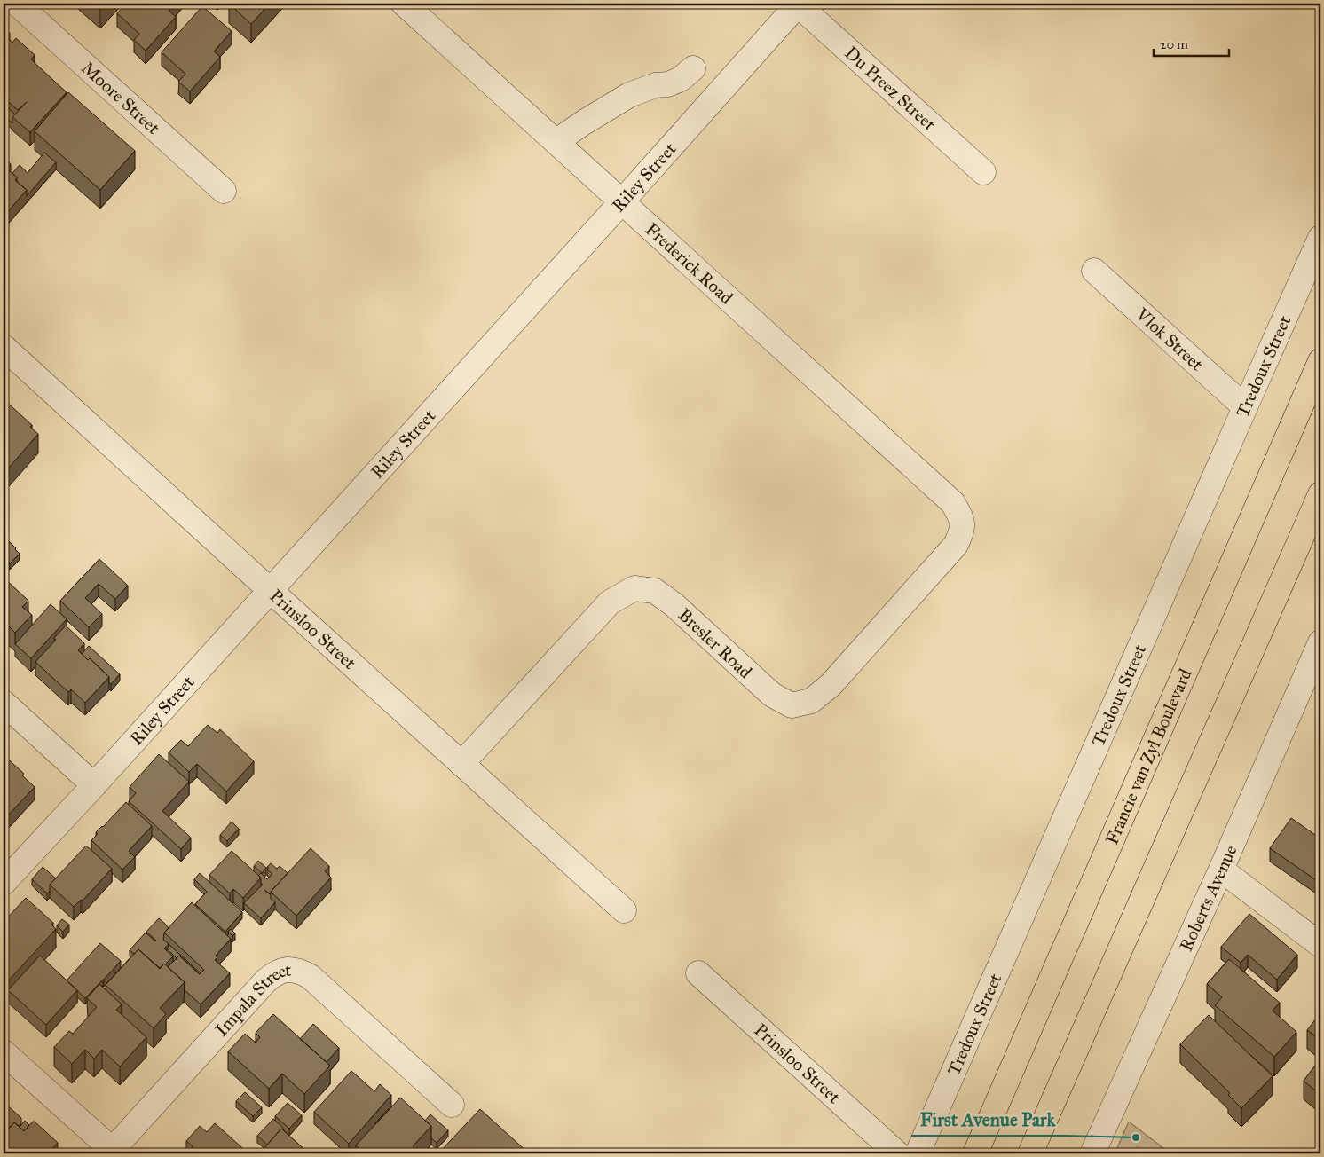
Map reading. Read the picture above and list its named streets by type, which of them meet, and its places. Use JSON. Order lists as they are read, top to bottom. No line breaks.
{"streets":{"main road":["Francie van Zyl Boulevard"],"street":["Du Preez Street","Moore Street","Riley Street","Frederick Road","Vlok Street","Tredoux Street","Prinsloo Street","Bresler Road","Roberts Avenue","Impala Street"]},"crossings":[["Du Preez Street","Riley Street"],["Riley Street","Frederick Road"],["Riley Street","Prinsloo Street"],["Frederick Road","Bresler Road"],["Vlok Street","Tredoux Street"],["Prinsloo Street","Bresler Road"]],"places":["First Avenue Park"],"scale_bar":"20 m"}
